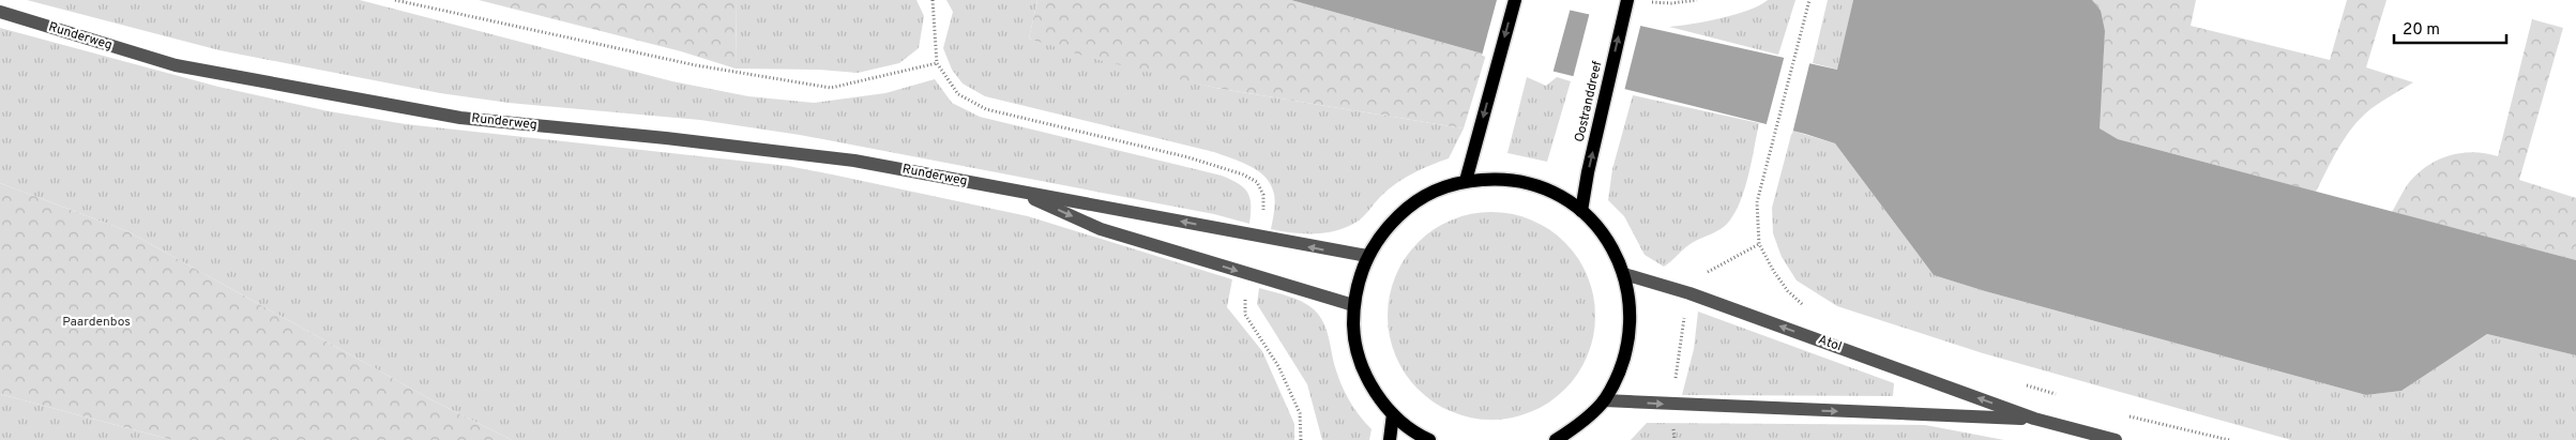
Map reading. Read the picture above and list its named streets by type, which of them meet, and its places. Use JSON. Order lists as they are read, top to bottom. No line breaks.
{"streets":{"main road":["Oostranddreef"],"street":["Runderweg","Atol"]},"parks":["Paardenbos"],"scale_bar":"20 m"}
